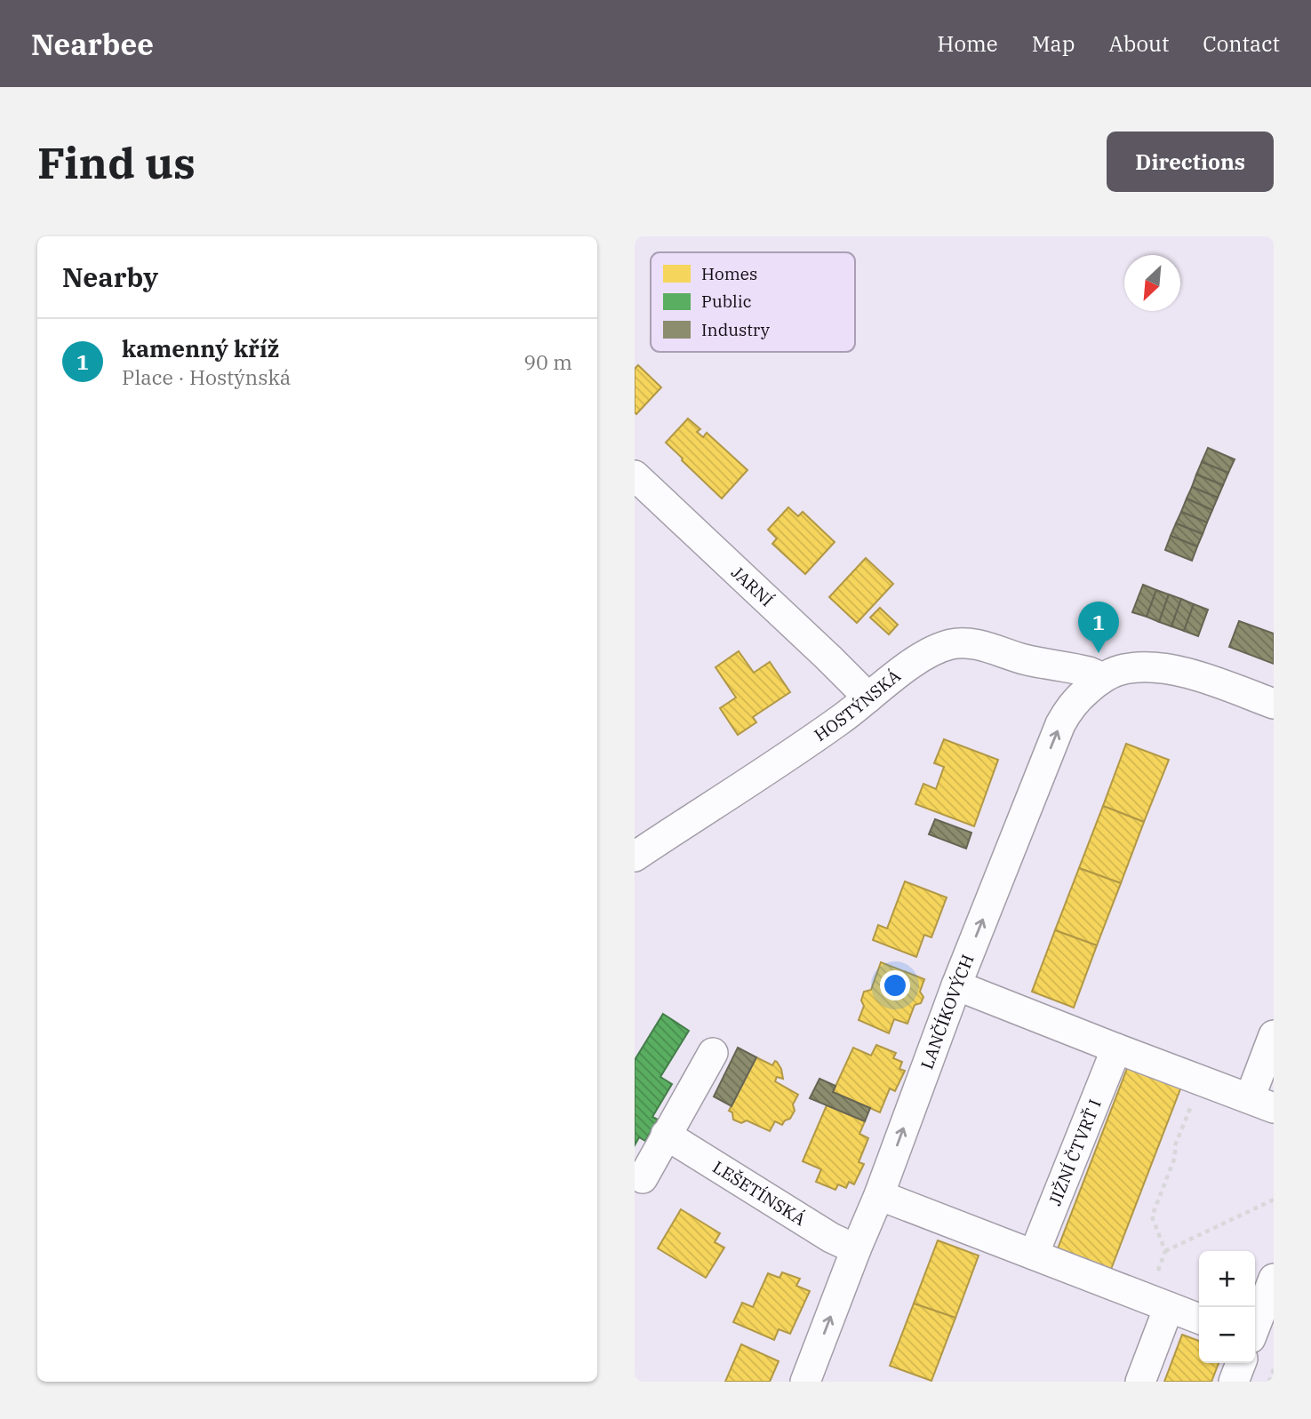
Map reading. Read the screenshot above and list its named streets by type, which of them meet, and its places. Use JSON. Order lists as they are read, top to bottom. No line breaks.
{"streets":{"street":["JARNÍ","HOSTÝNSKÁ","LANČÍKOVÝCH","JIŽNÍ ČTVRŤ I","LEŠETÍNSKÁ"]},"crossings":[["JARNÍ","HOSTÝNSKÁ"],["HOSTÝNSKÁ","LANČÍKOVÝCH"],["LANČÍKOVÝCH","LEŠETÍNSKÁ"]],"one_way":["LANČÍKOVÝCH"],"legend":["Homes","Public","Industry"],"north":"bottom left","page":{"header":"Nearbee","nav":["Home","Map","About","Contact"],"buttons":"Directions","title":"Find us","heading":"Nearby","list":[{"mark":"1","name":"kamenný kříž","note":"Place · Hostýnská","value":"90 m"}],"pins":"1","map_buttons":["+","−"]}}
